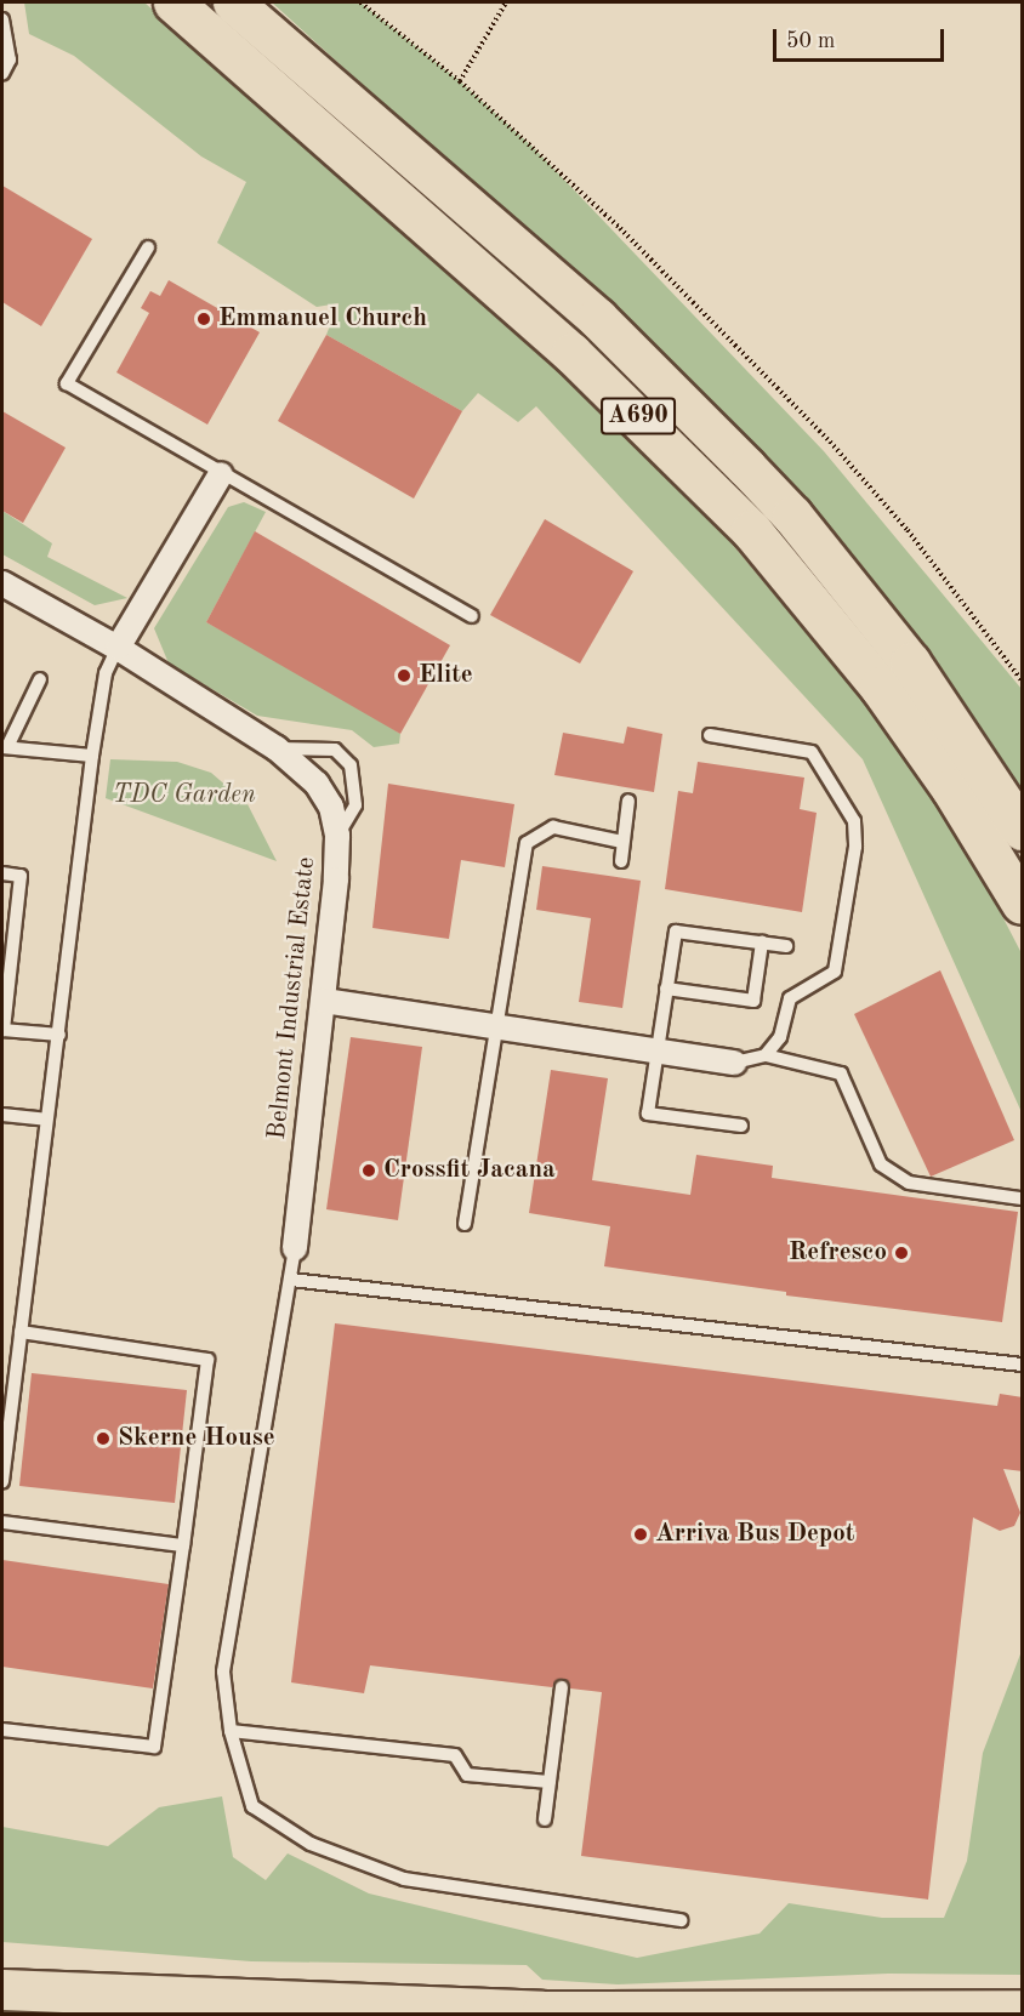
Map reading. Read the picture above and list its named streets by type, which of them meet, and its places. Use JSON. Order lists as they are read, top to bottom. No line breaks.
{"streets":{"highway":["A690"],"street":["Belmont Industrial Estate"]},"parks":["TDC Garden"],"places":["Emmanuel Church","Elite","Crossfit Jacana","Refresco","Skerne House","Arriva Bus Depot"],"scale_bar":"50 m"}
